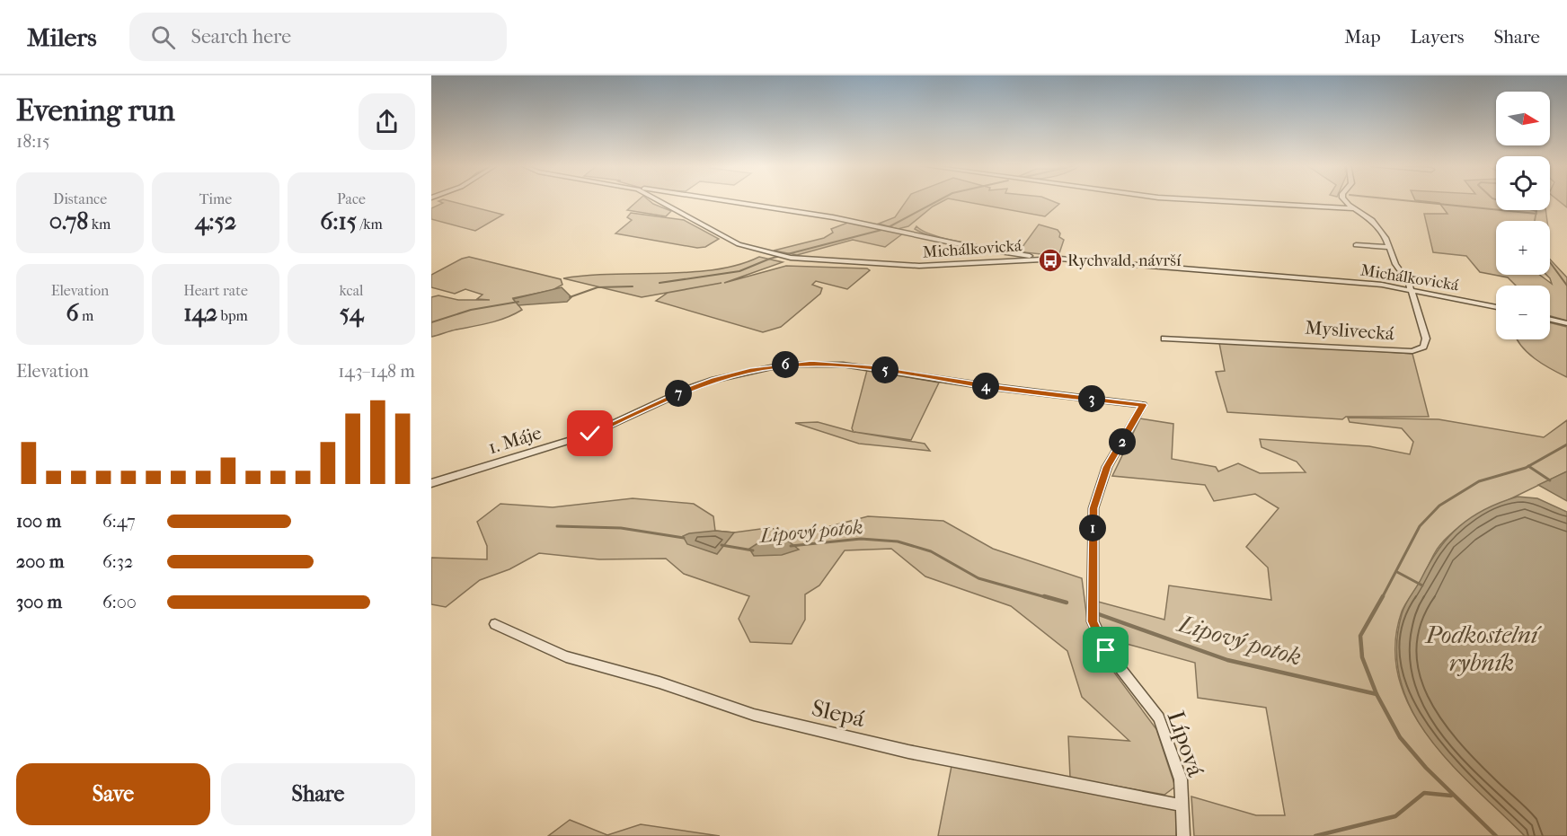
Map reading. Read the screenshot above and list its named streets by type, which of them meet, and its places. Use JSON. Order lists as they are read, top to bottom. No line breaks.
{"streets":{"street":["Michálkovická","Myslivecká","1. Máje","Slepá","Lípová"]},"crossings":[["Michálkovická","Myslivecká"],["1. Máje","Lípová"],["Slepá","Lípová"]],"water":["Lipový potok","Podkostelní rybník"],"places":{"bus stop":["Rychvald, návrší"]},"north":"right","page":{"header":"Milers","search":"Search here","nav":["Map","Layers","Share"],"heading":["Evening run","18:15"],"map_buttons":["+","−"],"stats":[["Distance","0.78 km"],["Time","4:52"],["Pace","6:15 /km"],["Elevation","6 m"],["Heart rate","142 bpm"],["kcal","54"]],"chart":["Elevation","143–148 m"],"pins":["6","5","4","7","3","2","1"],"list":[{"name":"100 m","note":"6:47"},{"name":"200 m","note":"6:32"},{"name":"300 m","note":"6:00"}],"buttons":["Save","Share"]}}
